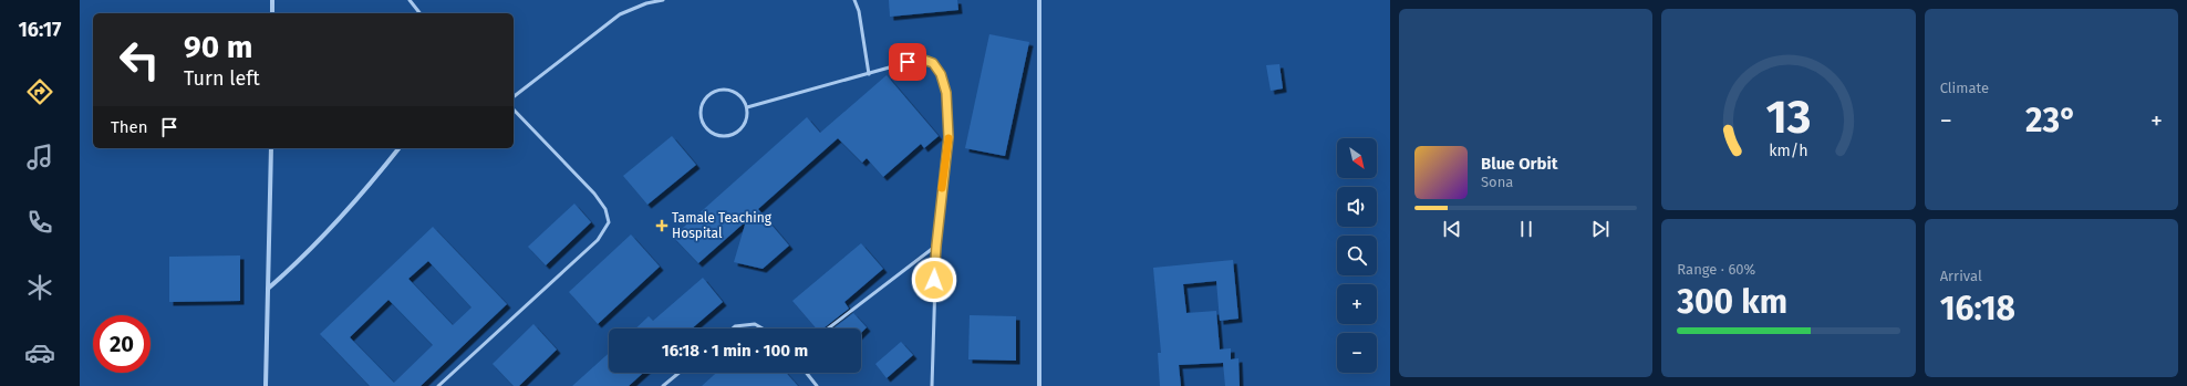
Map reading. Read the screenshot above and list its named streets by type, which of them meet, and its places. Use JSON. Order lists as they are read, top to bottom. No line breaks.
{"places":{"health":["Tamale Teaching Hospital"]},"north":"bottom right","page":{"tabs":"16:17","tile":["Climate",["Range · 60%","300 km"],["Arrival","16:18"]],"turn":["90 m","Turn left"],"heat":["−","23°","+"],"then":"Then","map_buttons":["+","−"],"song":["Blue Orbit","Sona"],"limit":"20","trip":"16:18 · 1 min · 100 m","gauge":["13","km/h"]}}
